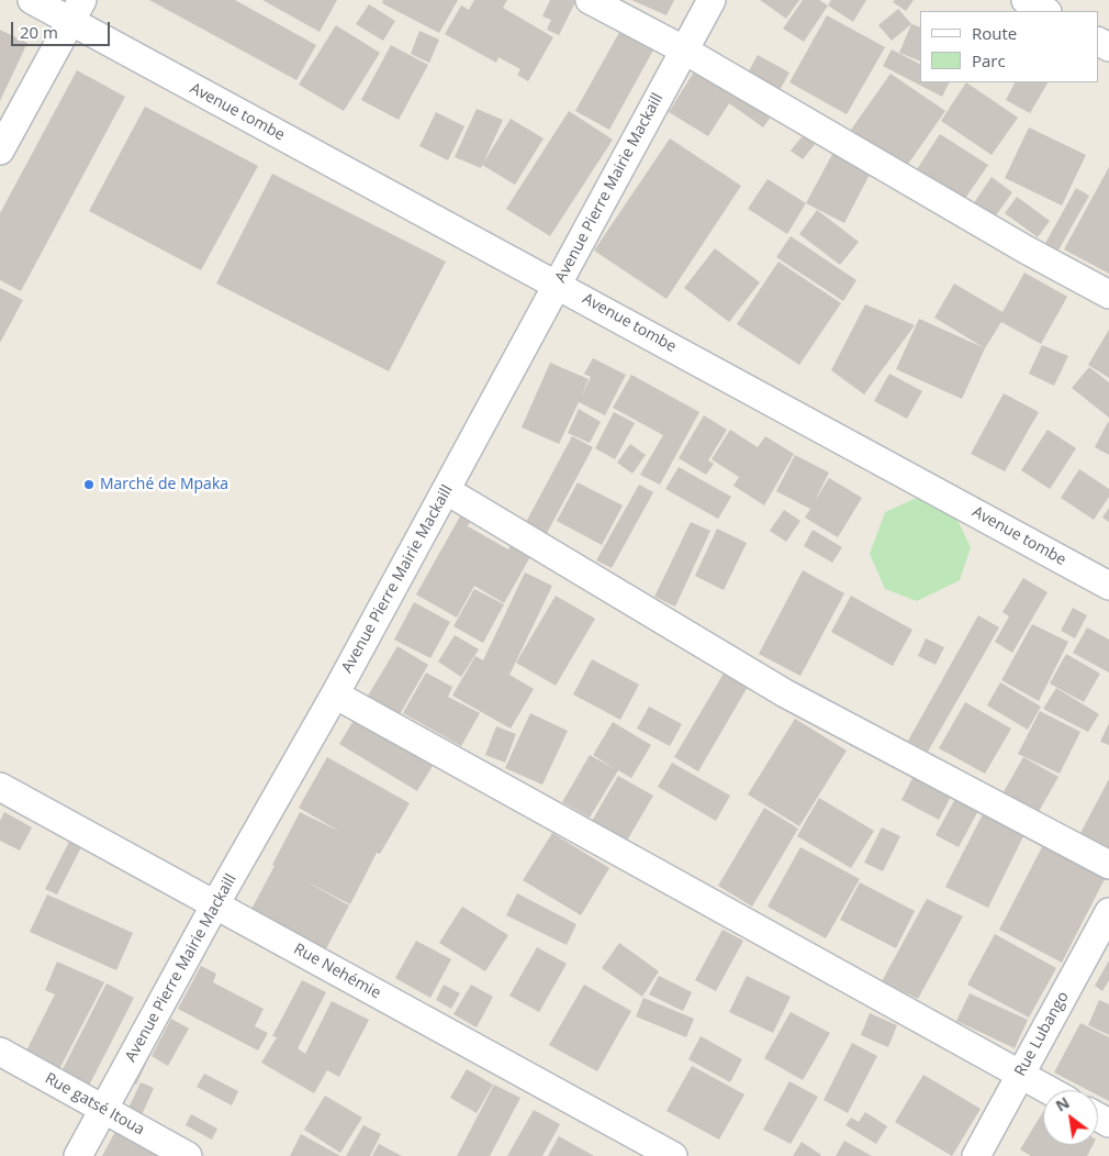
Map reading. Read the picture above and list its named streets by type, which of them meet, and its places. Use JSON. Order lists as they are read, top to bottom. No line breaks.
{"streets":{"street":["Avenue tombe","Avenue Pierre Mairie Mackaill","Rue Nehémie","Rue Lubango","Rue gatsé Itoua"]},"crossings":[["Avenue tombe","Avenue Pierre Mairie Mackaill"],["Avenue Pierre Mairie Mackaill","Rue Nehémie"],["Avenue Pierre Mairie Mackaill","Rue gatsé Itoua"]],"places":["Marché de Mpaka"],"legend":["Route","Parc"],"scale_bar":"20 m","north":"top left"}
